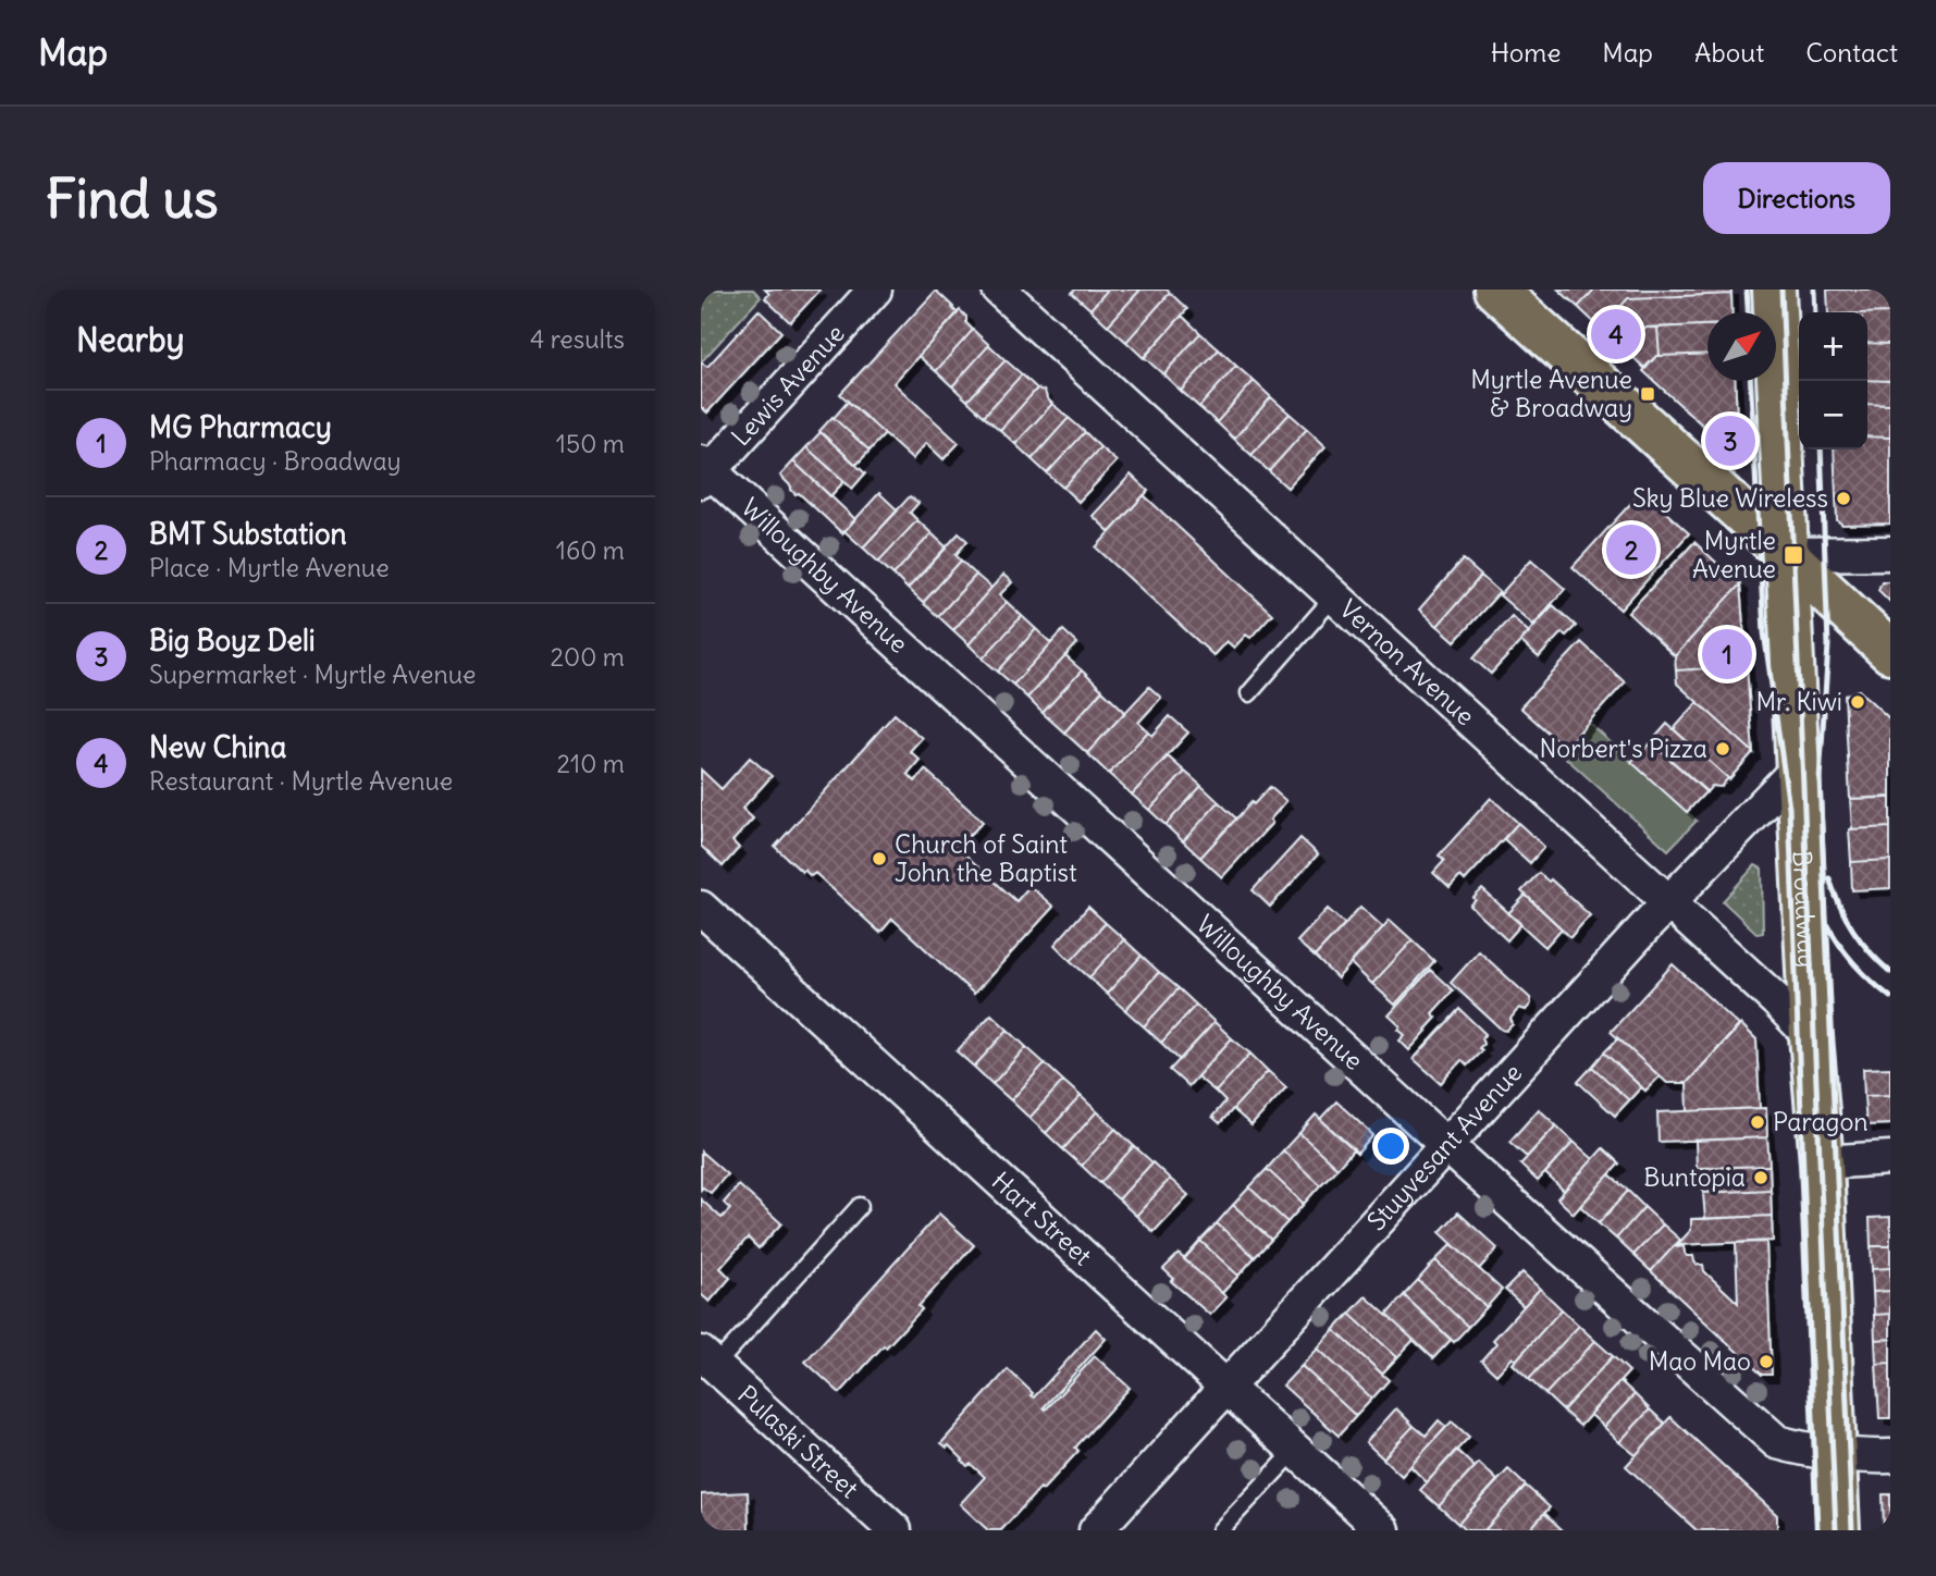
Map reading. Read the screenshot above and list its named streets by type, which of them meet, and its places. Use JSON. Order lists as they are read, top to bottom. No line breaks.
{"streets":{"main road":["Broadway"],"street":["Lewis Avenue","Willoughby Avenue","Vernon Avenue","Stuyvesant Avenue","Hart Street","Pulaski Street"]},"crossings":[["Lewis Avenue","Willoughby Avenue"],["Willoughby Avenue","Broadway"],["Willoughby Avenue","Stuyvesant Avenue"],["Vernon Avenue","Broadway"],["Vernon Avenue","Stuyvesant Avenue"],["Broadway","Stuyvesant Avenue"],["Stuyvesant Avenue","Hart Street"]],"places":{"transit":["Myrtle Avenue & Broadway","Myrtle Avenue"],"other":["Sky Blue Wireless","Mr. Kiwi","Norbert's Pizza","Church of Saint John the Baptist","Paragon","Buntopia","Mao Mao"]},"north":"top right","page":{"header":"Map","nav":["Home","Map","About","Contact"],"buttons":"Directions","title":"Find us","heading":["Nearby","4 results"],"pins":["4","3","2","1"],"map_buttons":["+","−"],"list":[{"mark":"1","name":"MG Pharmacy","note":"Pharmacy · Broadway","value":"150 m"},{"mark":"2","name":"BMT Substation","note":"Place · Myrtle Avenue","value":"160 m"},{"mark":"3","name":"Big Boyz Deli","note":"Supermarket · Myrtle Avenue","value":"200 m"},{"mark":"4","name":"New China","note":"Restaurant · Myrtle Avenue","value":"210 m"}]}}
